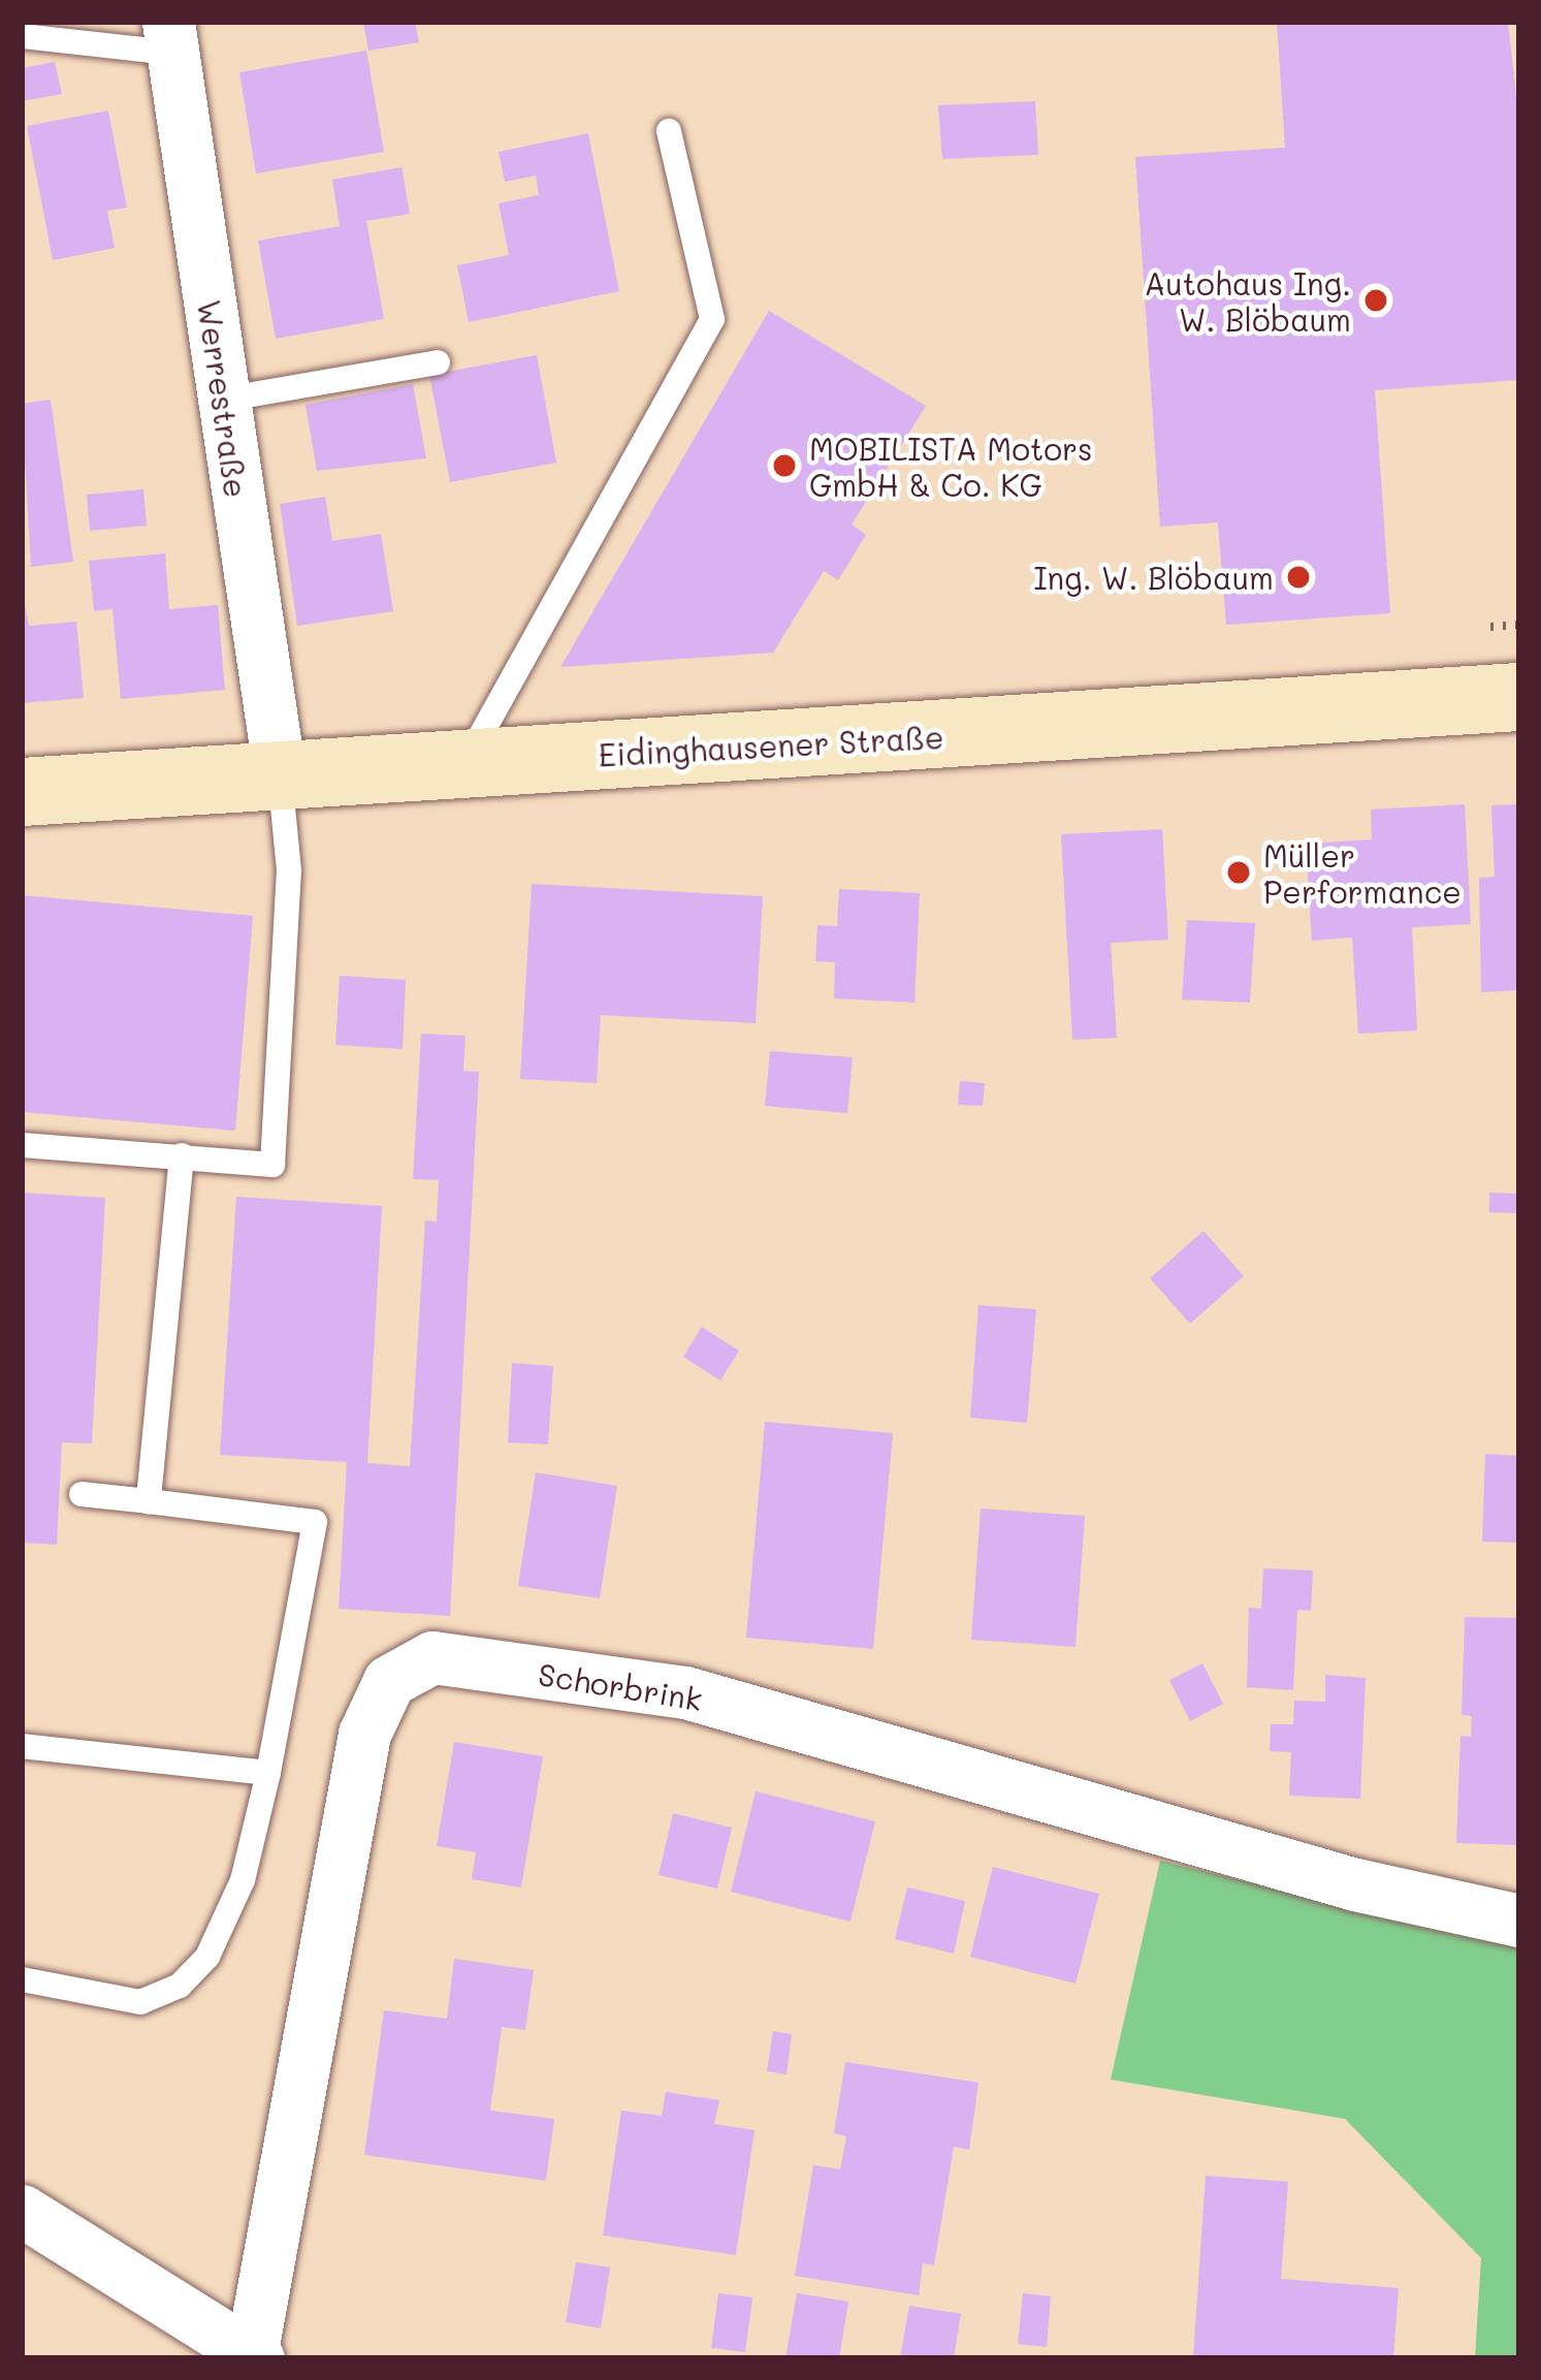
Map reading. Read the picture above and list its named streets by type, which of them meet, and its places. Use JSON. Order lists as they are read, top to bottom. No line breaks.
{"streets":{"main road":["Eidinghausener Straße"],"street":["Werrestraße","Schorbrink"]},"crossings":[["Werrestraße","Eidinghausener Straße"]],"places":["Autohaus Ing. W. Blöbaum","MOBILISTA Motors GmbH & Co. KG","Ing. W. Blöbaum","Müller Performance"]}
